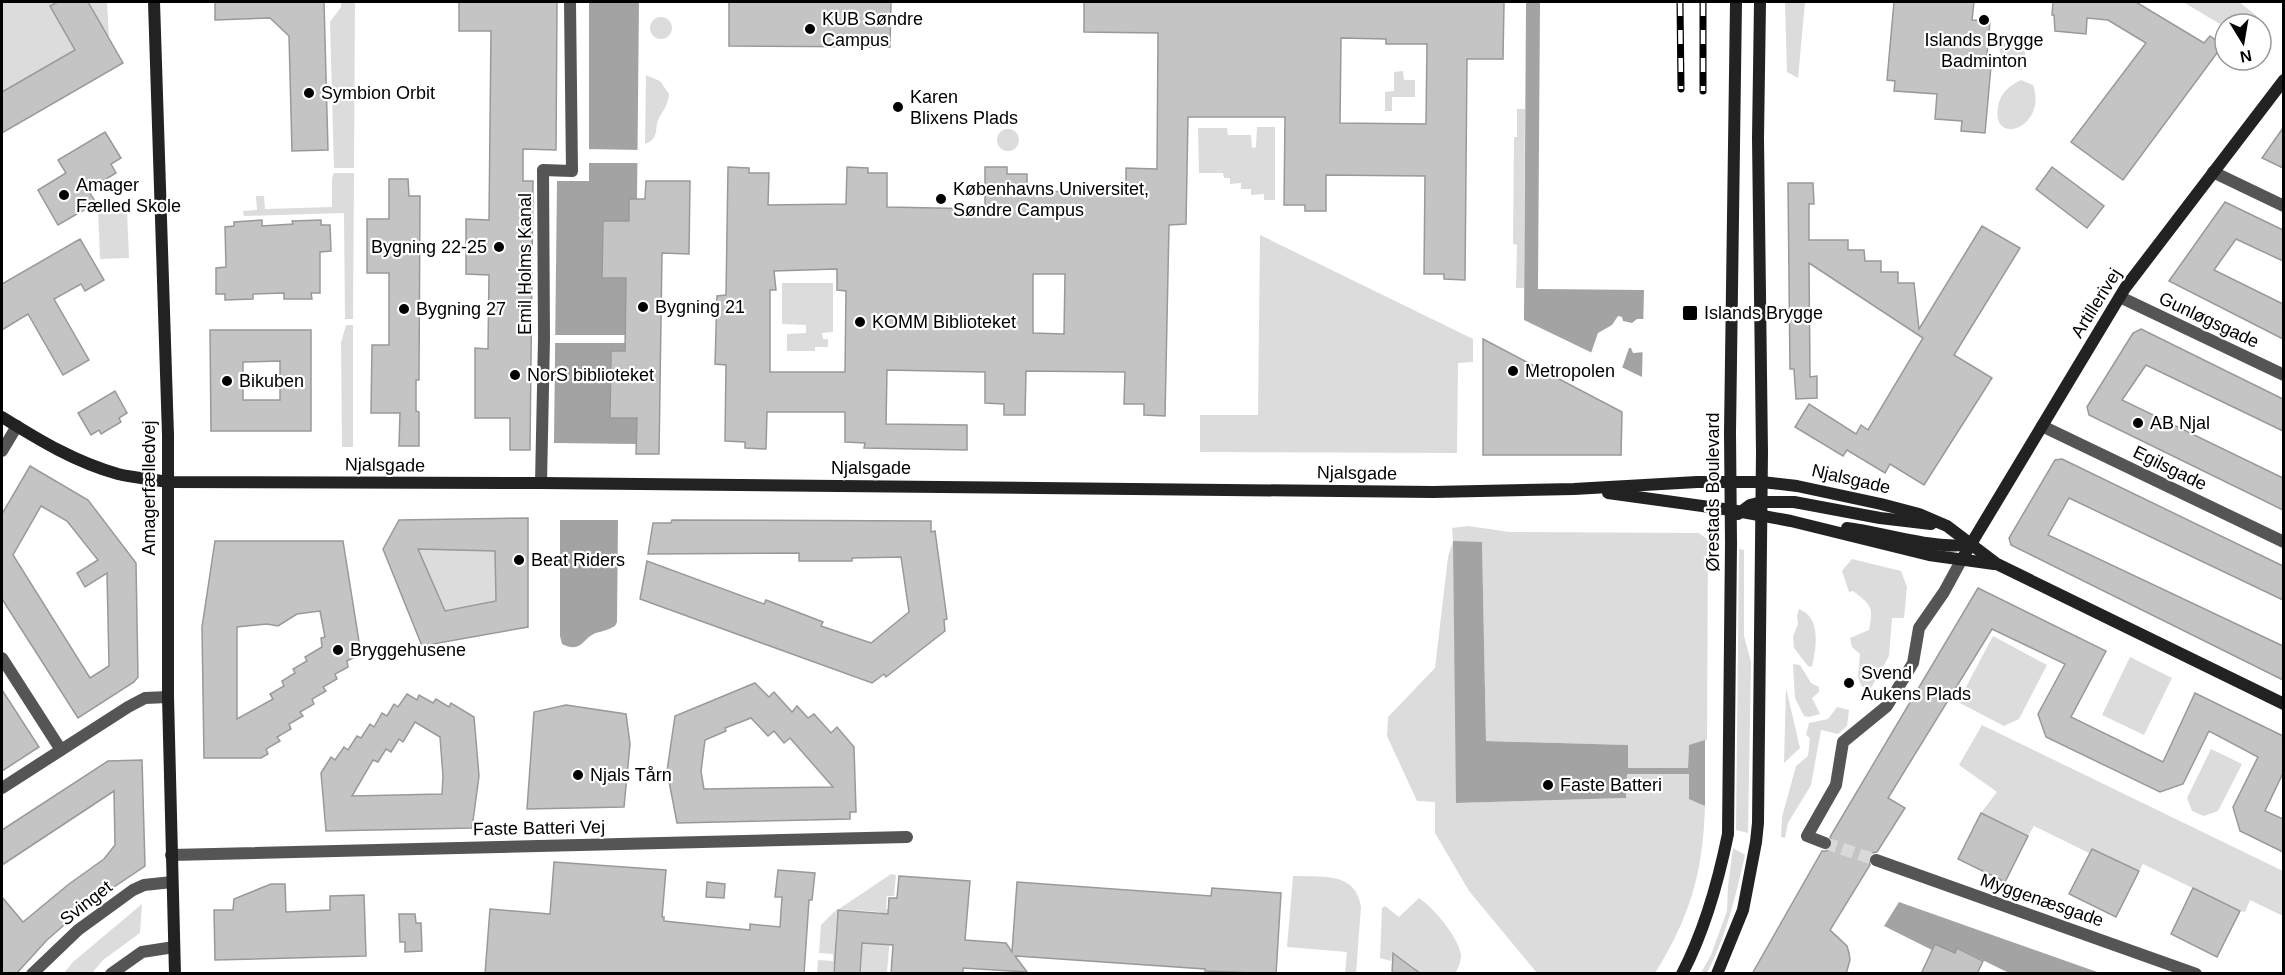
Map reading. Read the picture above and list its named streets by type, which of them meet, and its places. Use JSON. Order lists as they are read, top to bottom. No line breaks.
{"streets":{"street":["Emil Holms Kanal","Artillerivej","Gunløgsgade","Njalsgade","Egilsgade","Amagerfælledvej","Ørestads Boulevard","Faste Batteri Vej","Myggenæsgade","Svinget"]},"crossings":[["Emil Holms Kanal","Njalsgade"],["Artillerivej","Gunløgsgade"],["Artillerivej","Njalsgade"],["Artillerivej","Egilsgade"],["Njalsgade","Amagerfælledvej"],["Njalsgade","Ørestads Boulevard"],["Amagerfælledvej","Faste Batteri Vej"],["Amagerfælledvej","Svinget"]],"places":{"other":["Islands Brygge Badminton","KUB Søndre Campus","Symbion Orbit","Karen Blixens Plads","Amager Fælled Skole","Københavns Universitet, Søndre Campus","Bygning 22-25","Bygning 21","Bygning 27","KOMM Biblioteket","Metropolen","NorS biblioteket","Bikuben","AB Njal","Beat Riders","Bryggehusene","Svend Aukens Plads","Njals Tårn","Faste Batteri"],"transit":["Islands Brygge"]},"north":"bottom"}
